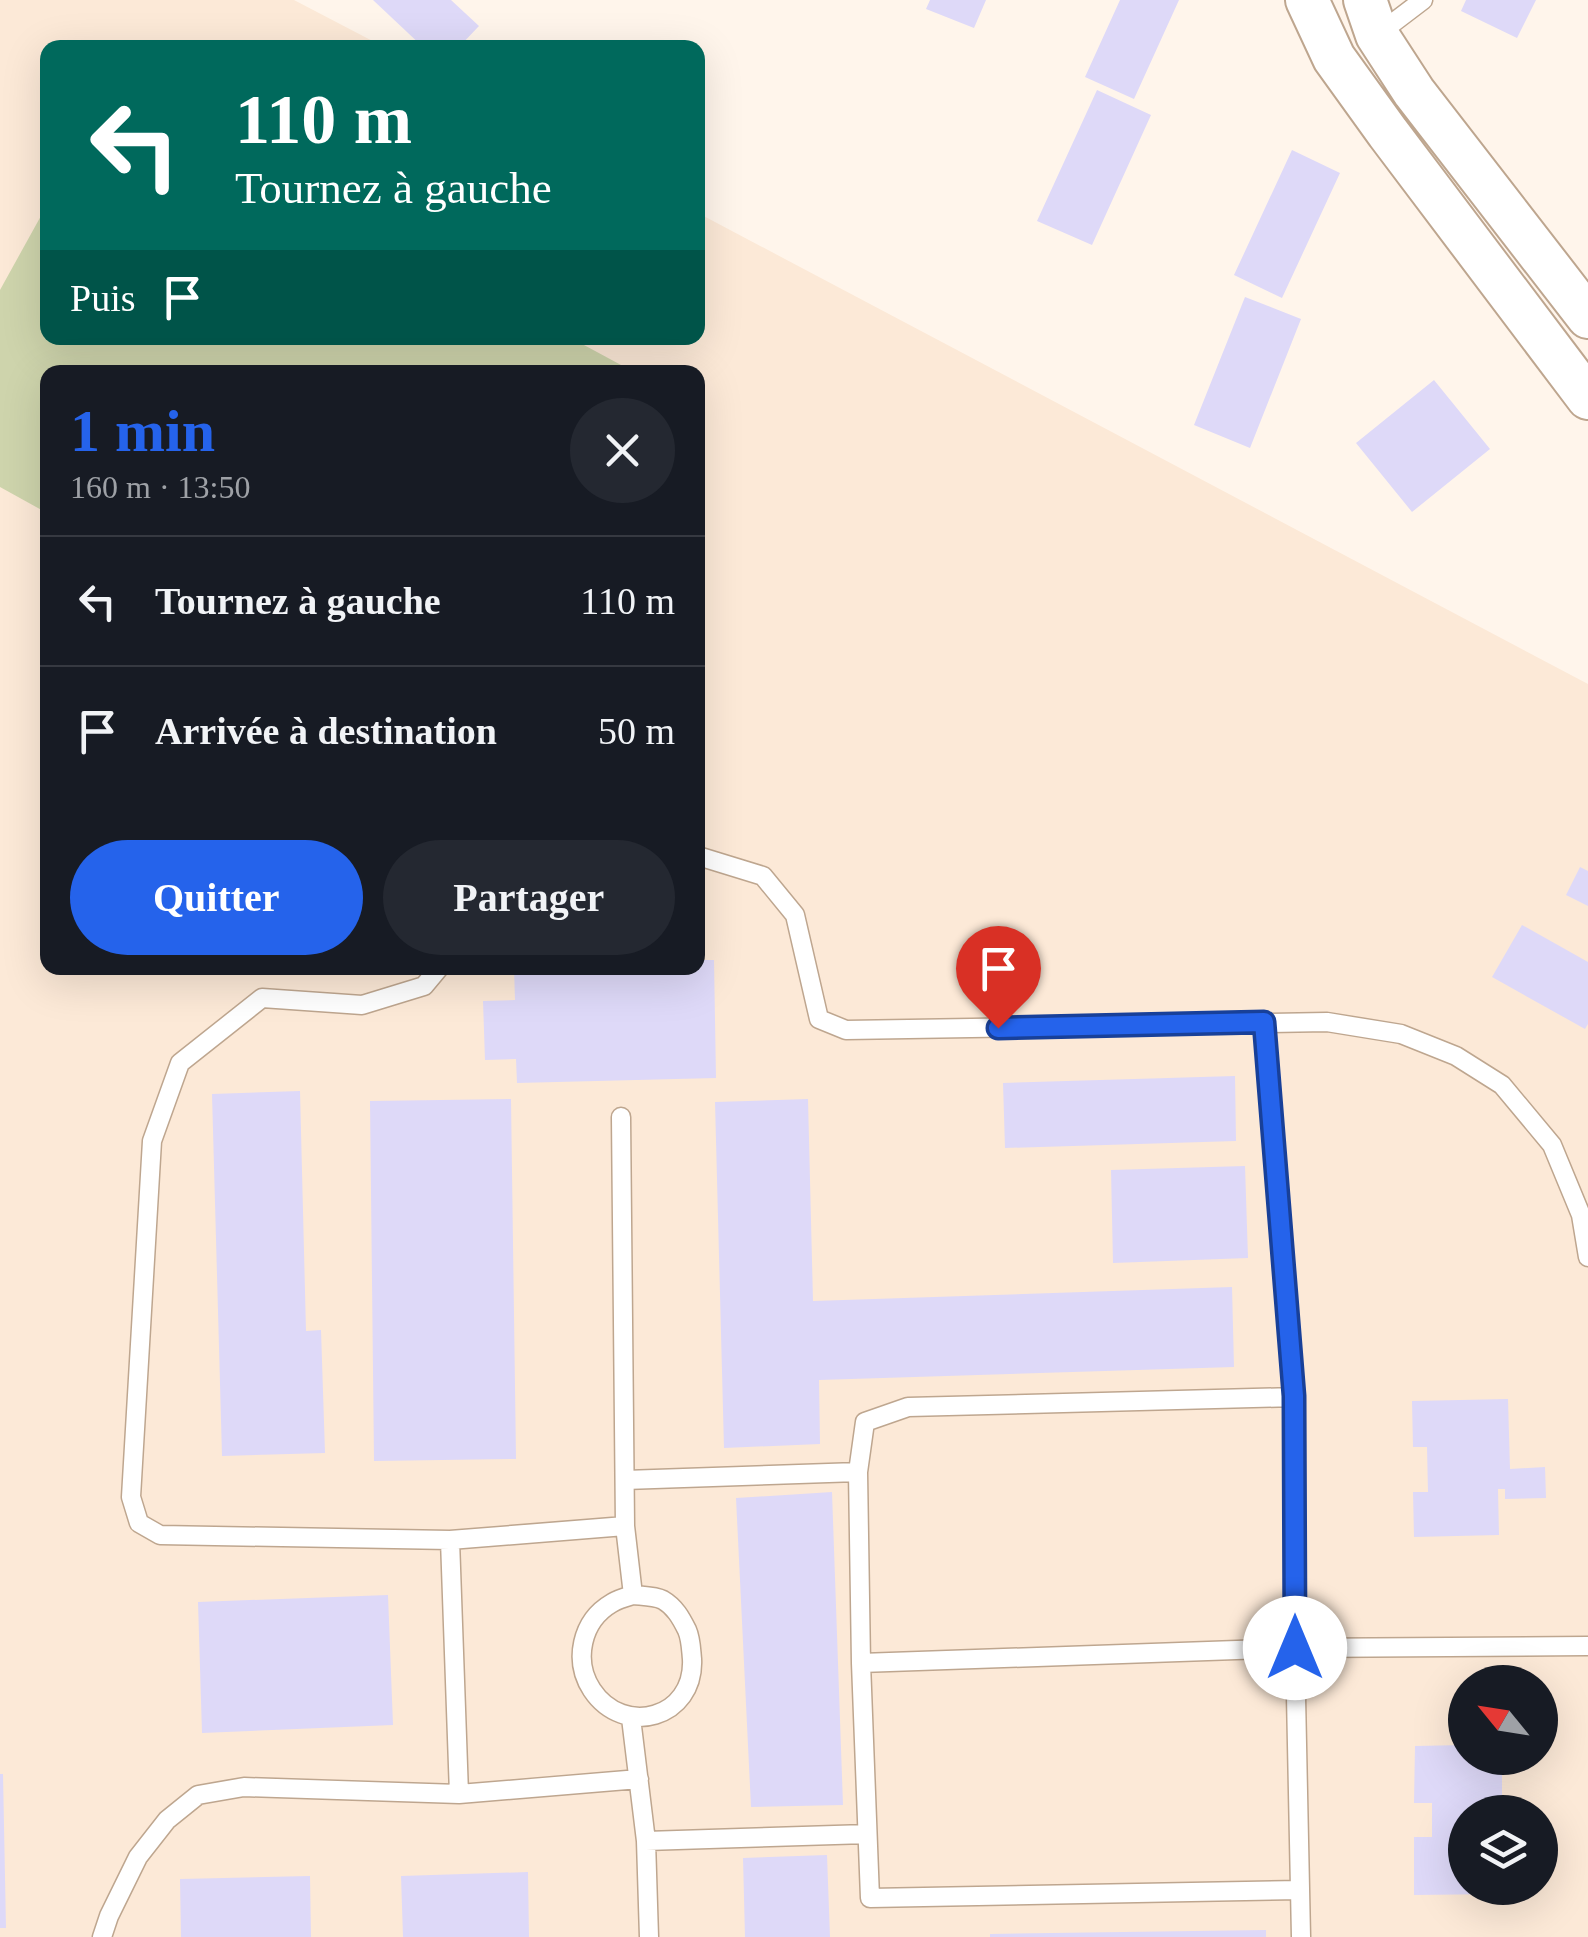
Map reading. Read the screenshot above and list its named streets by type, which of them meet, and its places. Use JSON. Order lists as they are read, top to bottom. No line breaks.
{"north":"top left","page":{"turn":["110 m","Tournez à gauche"],"then":"Puis","heading":["1 min","160 m · 13:50"],"list":[{"name":"Tournez à gauche","value":"110 m"},{"name":"Arrivée à destination","value":"50 m"}],"buttons":["Quitter","Partager"]}}
